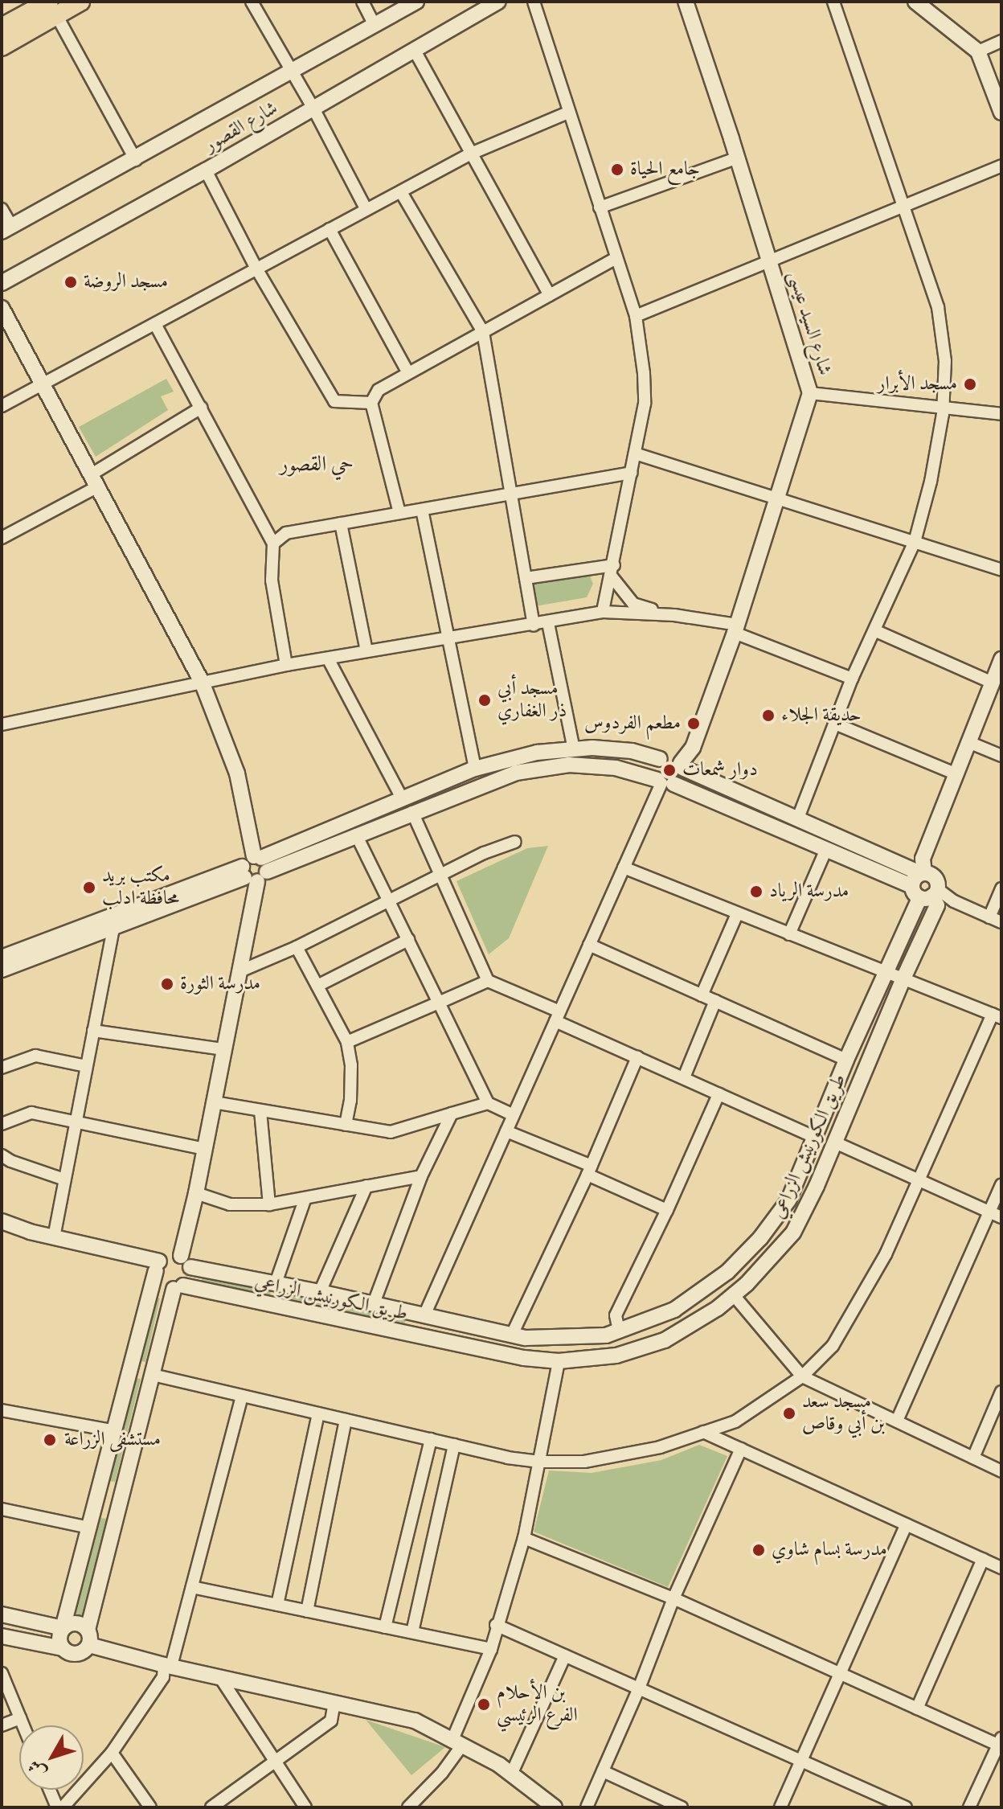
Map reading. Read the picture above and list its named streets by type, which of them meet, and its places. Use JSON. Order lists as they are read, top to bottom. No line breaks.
{"streets":{"street":["شارع القصور","شارع السيد عيسى","طريق الكورنيش الزراعي"]},"districts":["حي القصور"],"places":["جامع الحياة","مسجد الروضة","مسجد الأبرار","مسجد أبي ذر الغفاري","حديقة الجلاء","مطعم الفردوس","دوار شمعات","مكتب بريد محافظة ادلب","مدرسة الرياد","مدرسة الثورة","مسجد سعد بن أبي وقاص","مستشفى الزراعة","مدرسة بسام شاوي","بن الأحلام الفرع الرئيسي"],"north":"bottom left"}
